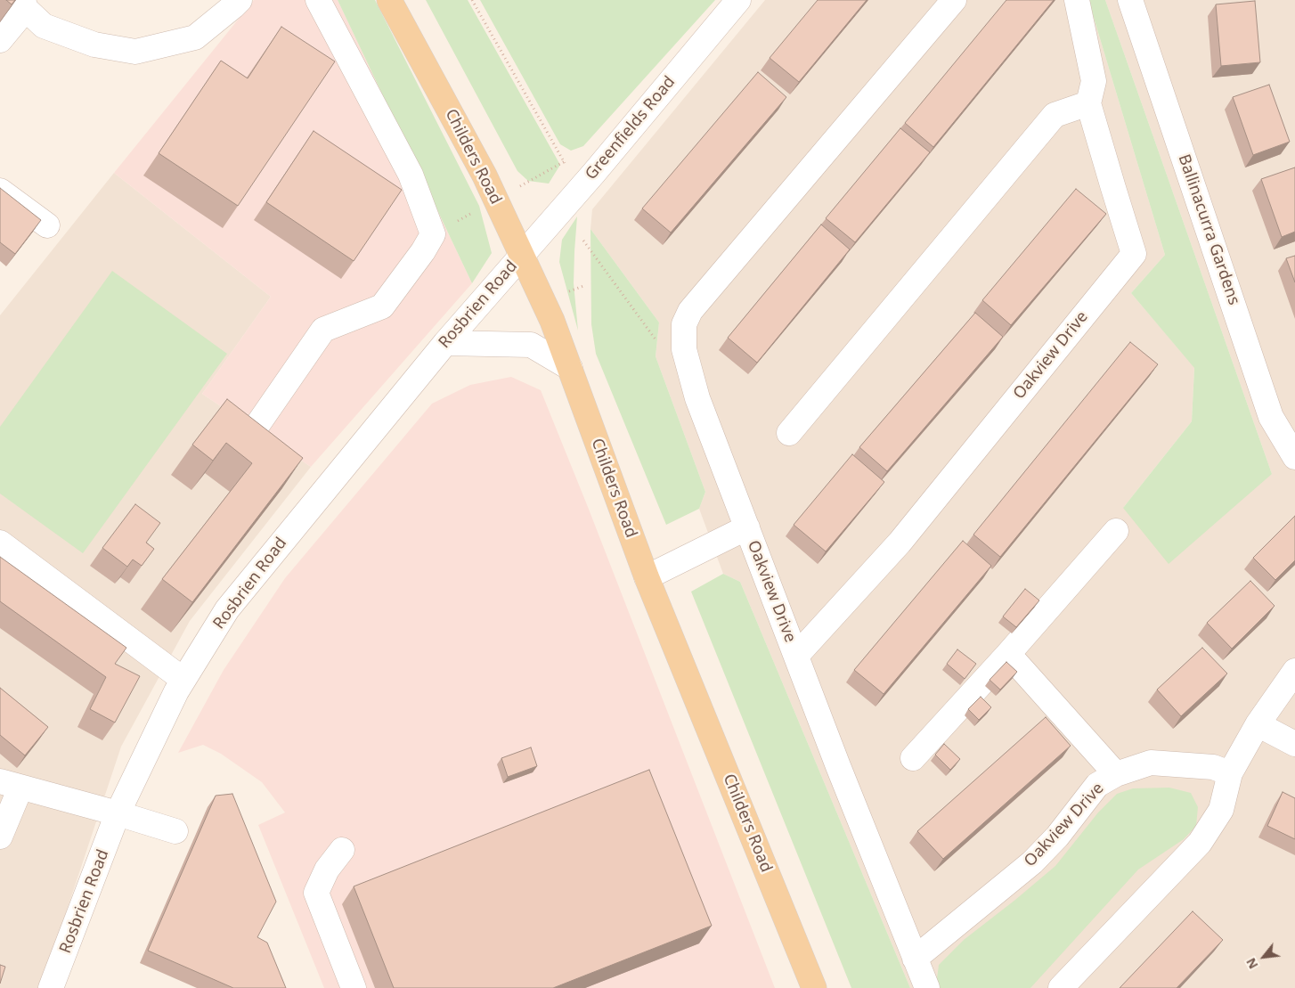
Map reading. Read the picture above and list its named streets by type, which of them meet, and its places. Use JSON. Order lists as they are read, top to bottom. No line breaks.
{"streets":{"main road":["Childers Road"],"street":["Greenfields Road","Ballinacurra Gardens","Rosbrien Road","Oakview Drive"]},"crossings":[["Greenfields Road","Childers Road"],["Greenfields Road","Rosbrien Road"],["Childers Road","Rosbrien Road"],["Childers Road","Oakview Drive"]],"north":"bottom left"}
